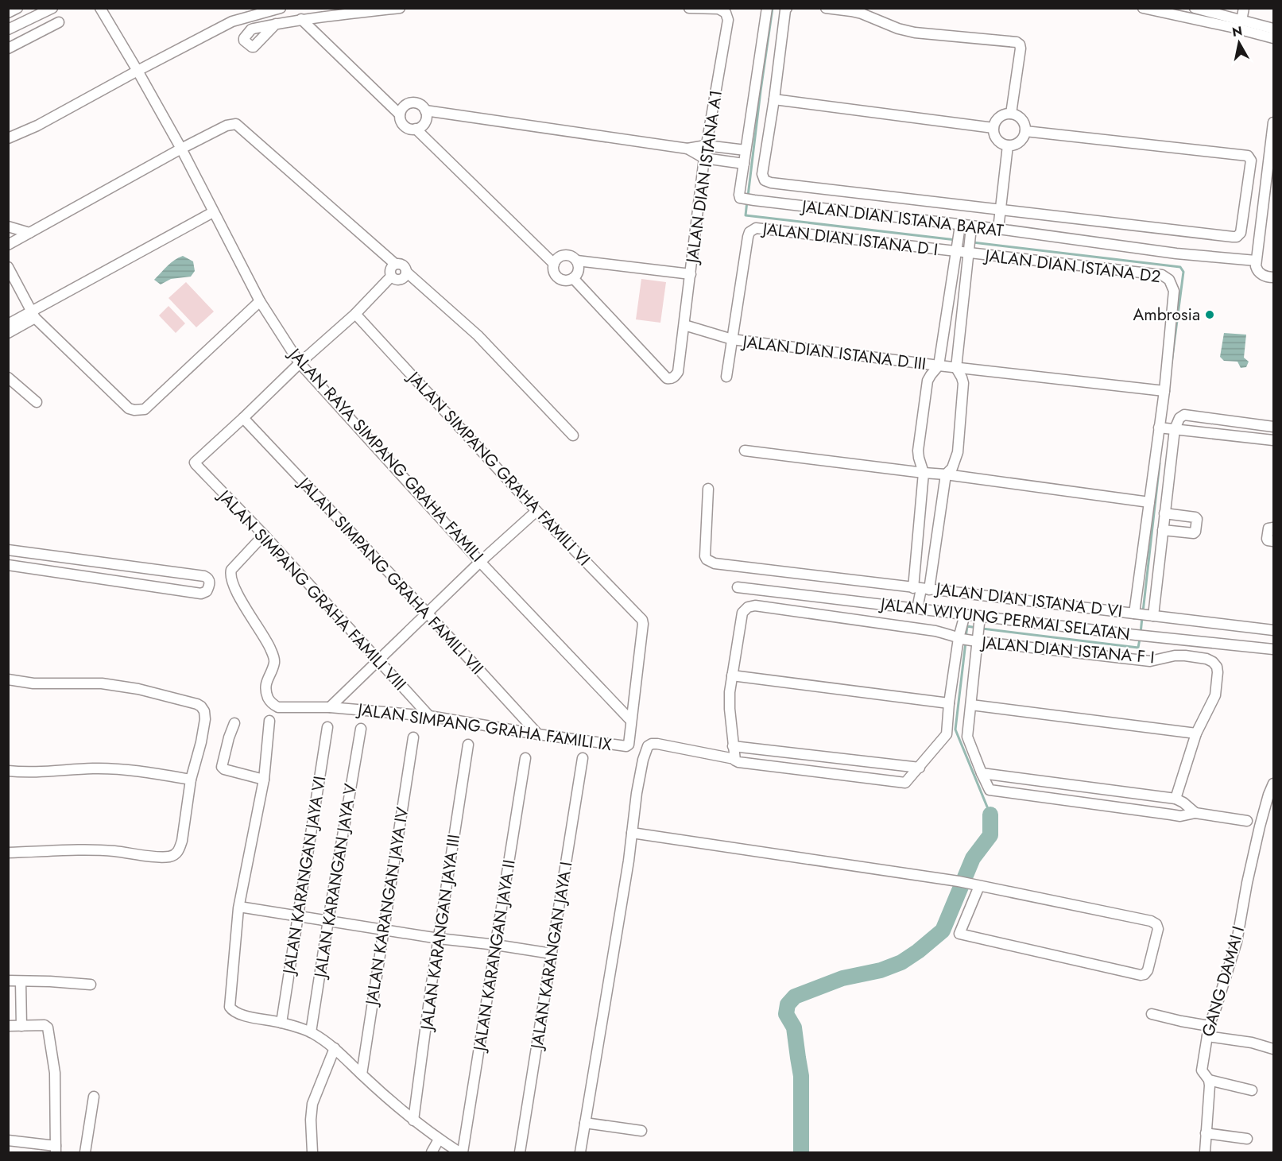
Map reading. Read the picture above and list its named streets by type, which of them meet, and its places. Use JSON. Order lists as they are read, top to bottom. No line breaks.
{"streets":{"street":["JALAN DIAN ISTANA A1","JALAN DIAN ISTANA BARAT","JALAN DIAN ISTANA D I","JALAN DIAN ISTANA D2","JALAN DIAN ISTANA D III","JALAN RAYA SIMPANG GRAHA FAMILI","JALAN SIMPANG GRAHA FAMILI VI","JALAN SIMPANG GRAHA FAMILI VII","JALAN SIMPANG GRAHA FAMILI VIII","JALAN DIAN ISTANA D VI","JALAN WIYUNG PERMAI SELATAN","JALAN DIAN ISTANA F I","JALAN SIMPANG GRAHA FAMILI IX","JALAN KARANGAN JAYA VI","JALAN KARANGAN JAYA V","JALAN KARANGAN JAYA IV","JALAN KARANGAN JAYA III","JALAN KARANGAN JAYA II","JALAN KARANGAN JAYA I","GANG DAMAI I"]},"crossings":[["JALAN DIAN ISTANA A1","JALAN DIAN ISTANA D III"],["JALAN DIAN ISTANA BARAT","JALAN DIAN ISTANA D I"],["JALAN DIAN ISTANA BARAT","JALAN DIAN ISTANA D2"],["JALAN DIAN ISTANA D I","JALAN DIAN ISTANA D2"],["JALAN DIAN ISTANA D I","JALAN DIAN ISTANA D III"],["JALAN DIAN ISTANA D2","JALAN DIAN ISTANA D VI"],["JALAN DIAN ISTANA D III","JALAN DIAN ISTANA D VI"],["JALAN RAYA SIMPANG GRAHA FAMILI","JALAN SIMPANG GRAHA FAMILI IX"],["JALAN SIMPANG GRAHA FAMILI VI","JALAN SIMPANG GRAHA FAMILI IX"],["JALAN SIMPANG GRAHA FAMILI VII","JALAN SIMPANG GRAHA FAMILI VIII"],["JALAN SIMPANG GRAHA FAMILI VII","JALAN SIMPANG GRAHA FAMILI IX"],["JALAN SIMPANG GRAHA FAMILI VIII","JALAN SIMPANG GRAHA FAMILI IX"]],"places":["Ambrosia"],"north":"top"}
